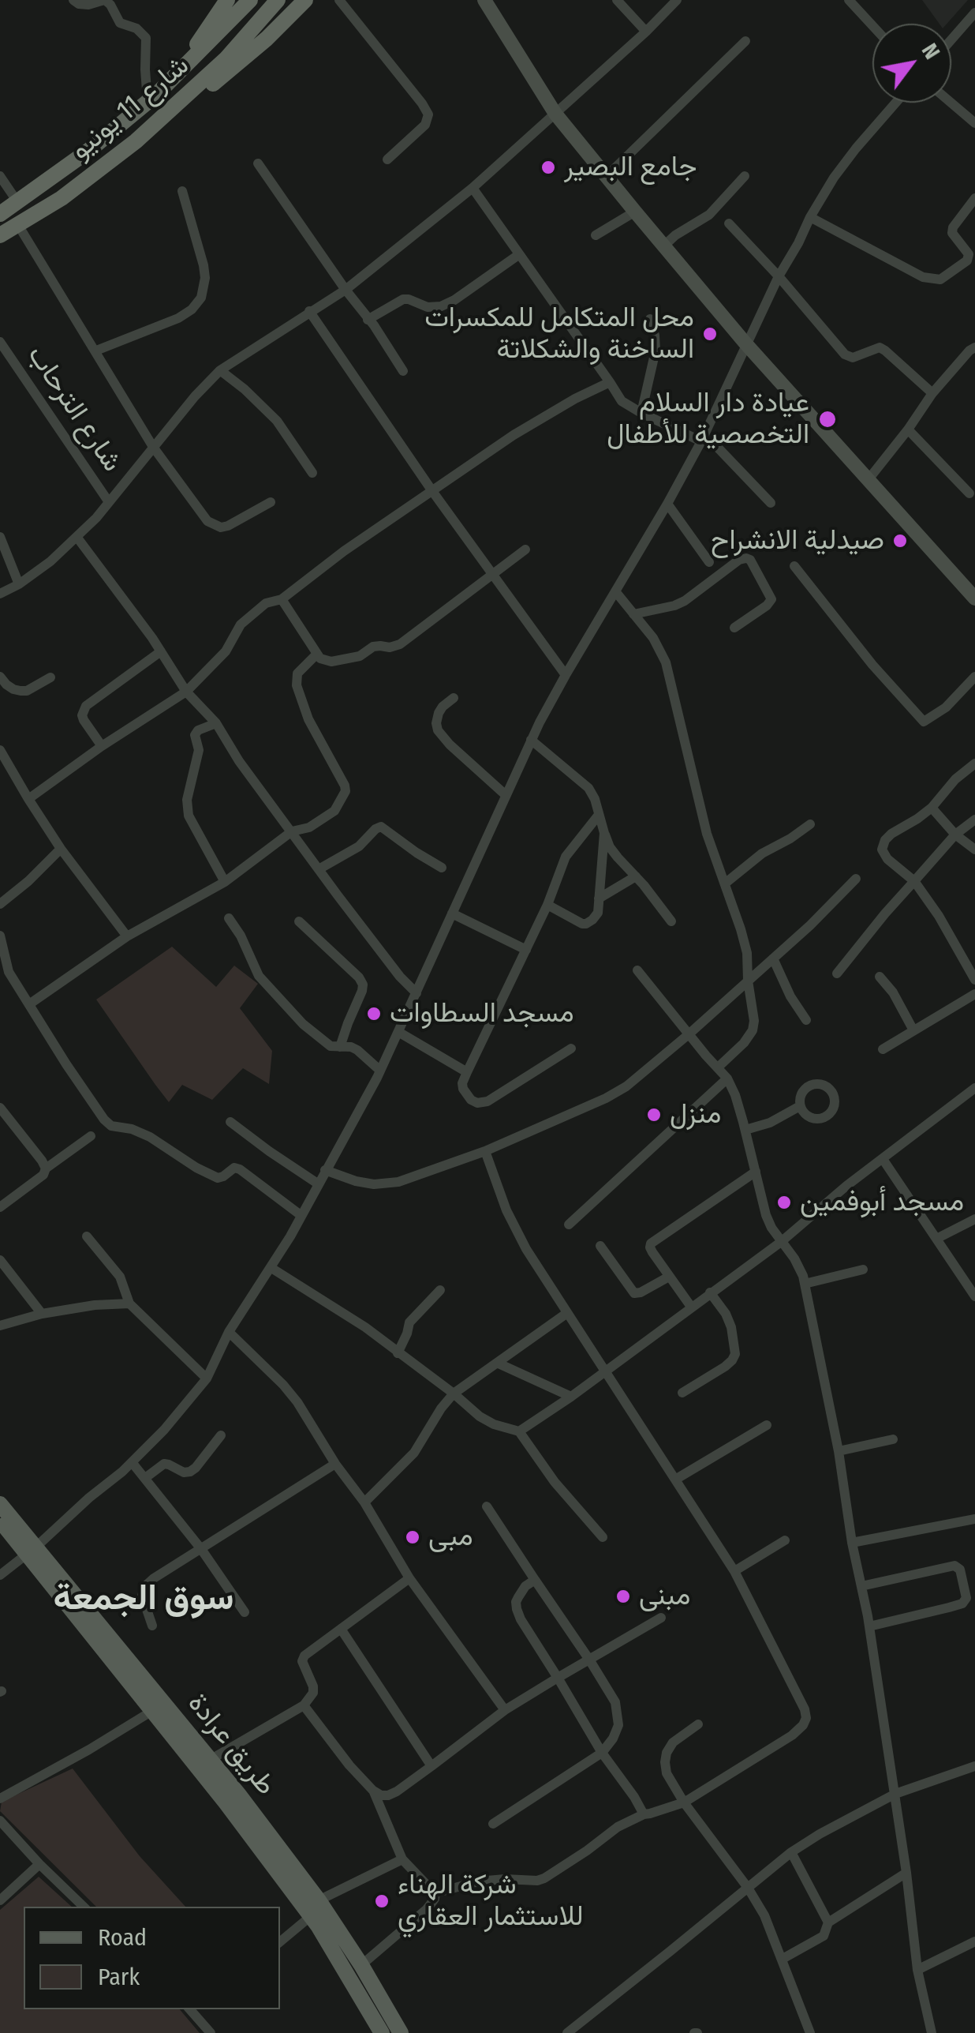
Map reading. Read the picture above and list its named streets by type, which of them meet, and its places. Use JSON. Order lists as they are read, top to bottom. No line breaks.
{"streets":{"highway":["شارع 11 يونيو"],"main road":["طريق عرادة"],"street":["شارع الترحاب"]},"districts":["سوق الجمعة"],"places":["جامع البصير","محل المتكامل للمكسرات الساخنة والشكلاتة","عيادة دار السلام التخصصية للأطفال","صيدلية الانشراح","مسجد السطاوات","منزل","مسجد أبوفمين","مبى","مبنى","شركة الهناء للاستثمار العقاري"],"legend":["Road","Park"],"north":"top right"}
